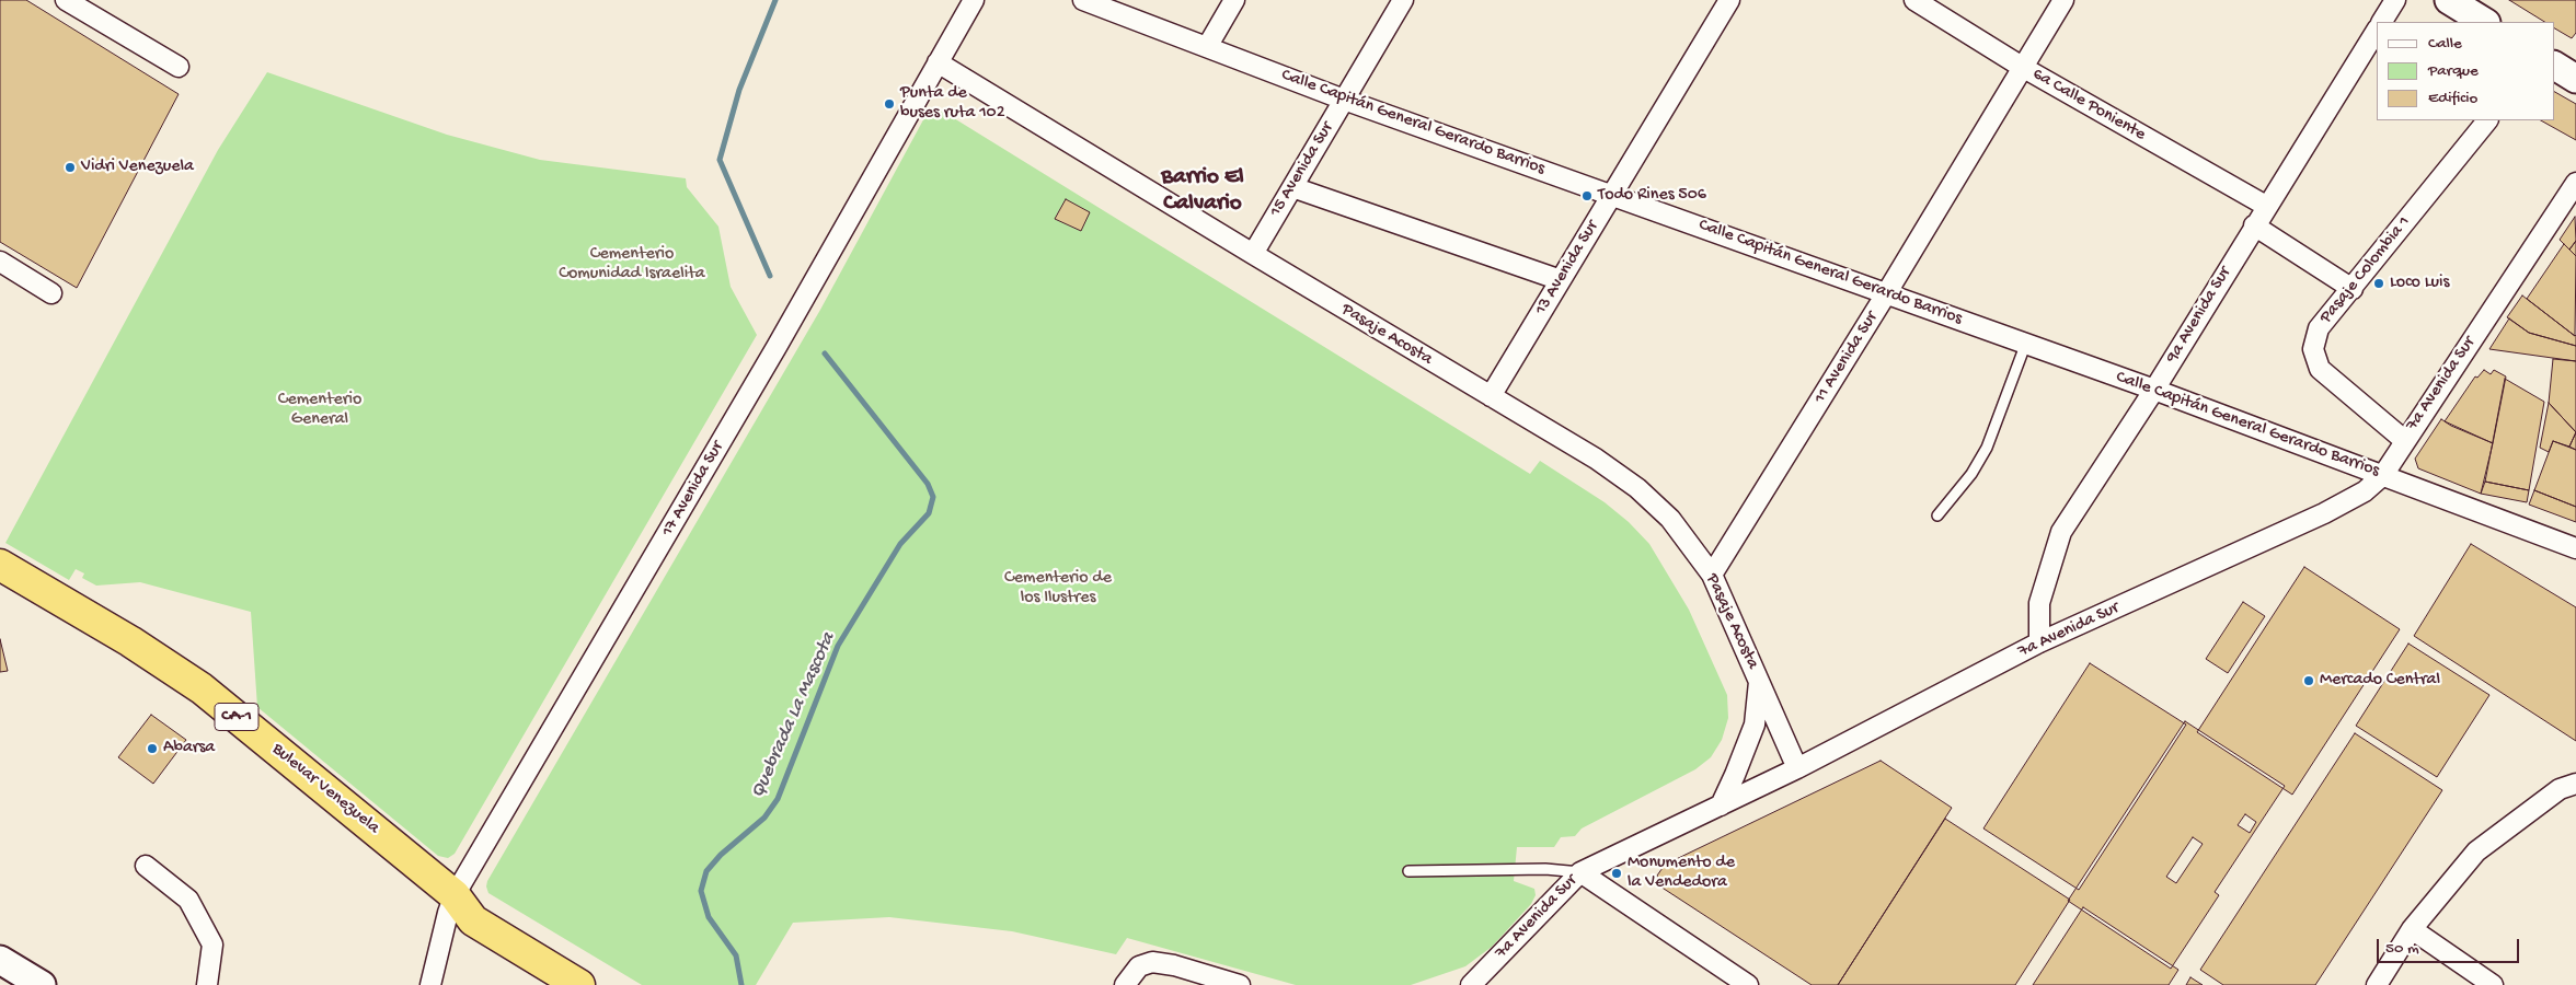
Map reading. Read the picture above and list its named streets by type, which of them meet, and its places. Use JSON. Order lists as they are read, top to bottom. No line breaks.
{"streets":{"highway":["CA-1","Bulevar Venezuela"],"street":["6a Calle Poniente","Calle Capitán General Gerardo Barrios","15 Avenida Sur","13 Avenida Sur","Pasaje Colombia 1","9a Avenida Sur","Pasaje Acosta","11 Avenida Sur","7a Avenida Sur","17 Avenida Sur"]},"crossings":[["6a Calle Poniente","9a Avenida Sur"],["6a Calle Poniente","11 Avenida Sur"],["Calle Capitán General Gerardo Barrios","15 Avenida Sur"],["Calle Capitán General Gerardo Barrios","13 Avenida Sur"],["Calle Capitán General Gerardo Barrios","9a Avenida Sur"],["Calle Capitán General Gerardo Barrios","11 Avenida Sur"],["Calle Capitán General Gerardo Barrios","7a Avenida Sur"],["15 Avenida Sur","Pasaje Acosta"],["13 Avenida Sur","Pasaje Acosta"],["Pasaje Colombia 1","7a Avenida Sur"],["9a Avenida Sur","7a Avenida Sur"],["Pasaje Acosta","11 Avenida Sur"],["Pasaje Acosta","7a Avenida Sur"],["Pasaje Acosta","17 Avenida Sur"],["17 Avenida Sur","Bulevar Venezuela"]],"districts":["Barrio El Calvario"],"water":["Quebrada La Mascota"],"parks":["Cementerio Comunidad Israelita","Cementerio General","Cementerio de los Ilustres"],"places":["Punta de buses ruta 102","Vidri Venezuela","Todo Rines 506","Loco Luis","Mercado Central","Abarsa","Monumento de la Vendedora"],"legend":["Calle","Parque","Edificio"],"scale_bar":"50 m"}
